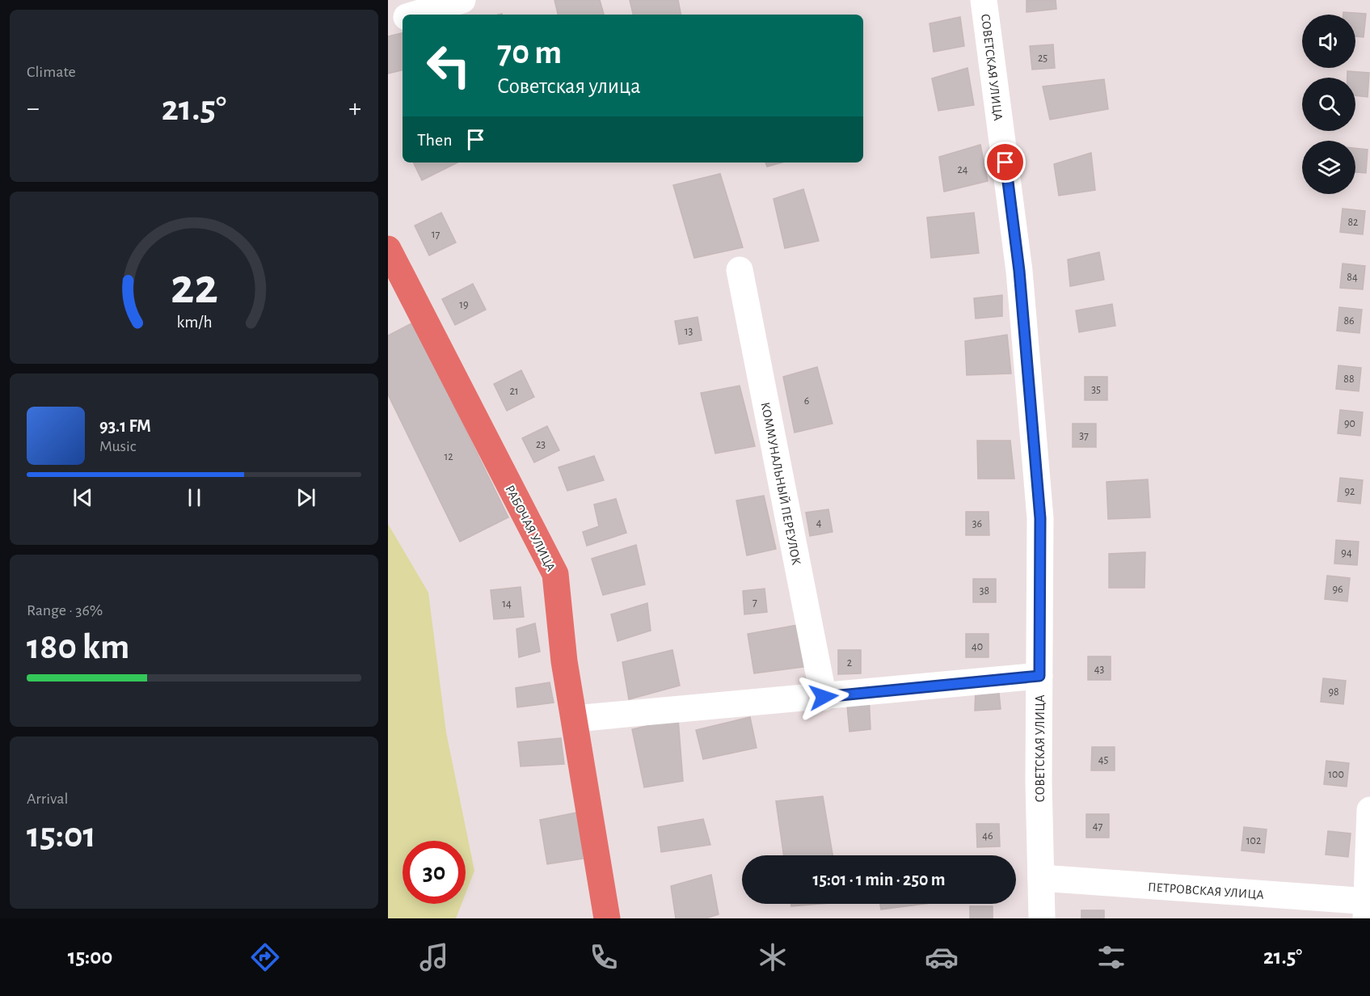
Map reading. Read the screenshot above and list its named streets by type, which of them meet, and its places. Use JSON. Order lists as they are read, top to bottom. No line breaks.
{"streets":{"main road":["РАБОЧАЯ УЛИЦА"],"street":["СОВЕТСКАЯ УЛИЦА","КОММУНАЛЬНЫЙ ПЕРЕУЛОК","ПЕТРОВСКАЯ УЛИЦА"]},"crossings":[["СОВЕТСКАЯ УЛИЦА","ПЕТРОВСКАЯ УЛИЦА"]],"house_numbers":["25","24","82","17","84","19","86","13","88","35","21","6","90","37","23","12","92","4","36","94","96","38","7","14","40","2","43","98","45","100","47","46","102"],"page":{"tile":["Climate",["Range · 36%","180 km"],["Arrival","15:01"]],"turn":["70 m","Советская улица"],"heat":["−","21.5°","+"],"then":"Then","song":["93.1 FM","Music"],"limit":"30","trip":"15:01 · 1 min · 250 m","tabs":["15:00","21.5°"],"gauge":["22","km/h"]}}
